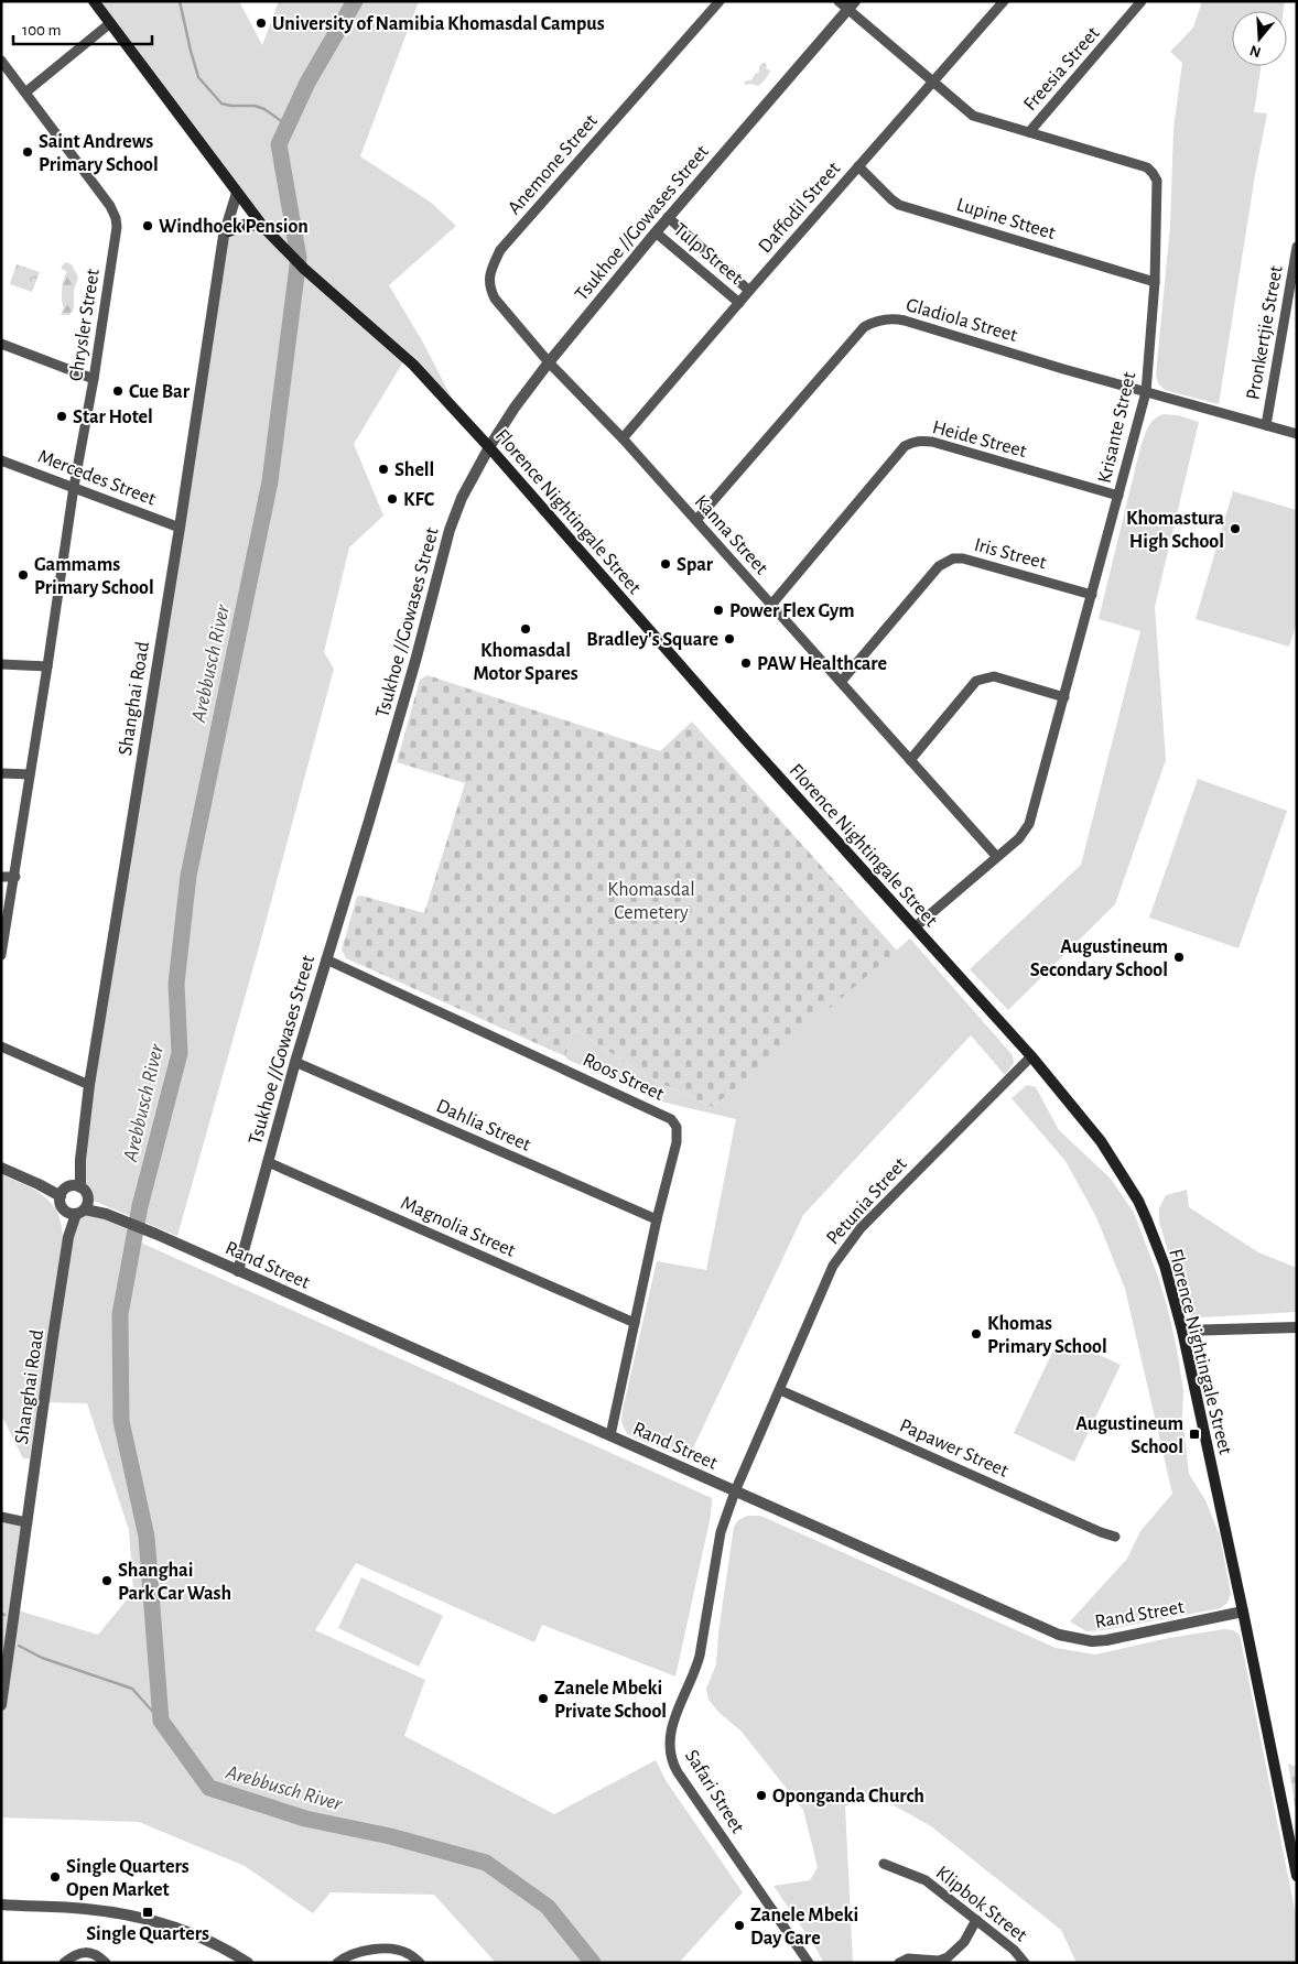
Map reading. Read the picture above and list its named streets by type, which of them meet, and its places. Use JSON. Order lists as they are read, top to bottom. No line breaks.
{"streets":{"main road":["Florence Nightingale Street"],"street":["Freesia Street","Anemone Street","Daffodil Street","Lupine Stteet","Tsukhoe //Gowases Street","Tulp Street","Gladiola Street","Chrysler Street","Pronkertjie Street","Krisante Street","Heide Street","Mercedes Street","Kanna Street","Iris Street","Shanghai Road","Roos Street","Dahlia Street","Petunia Street","Magnolia Street","Rand Street","Papawer Street","Safari Street","Klipbok Street"]},"crossings":[["Freesia Street","Krisante Street"],["Anemone Street","Tsukhoe //Gowases Street"],["Anemone Street","Kanna Street"],["Daffodil Street","Lupine Stteet"],["Daffodil Street","Tulp Street"],["Daffodil Street","Krisante Street"],["Daffodil Street","Kanna Street"],["Lupine Stteet","Krisante Street"],["Tsukhoe //Gowases Street","Tulp Street"],["Tsukhoe //Gowases Street","Krisante Street"],["Tsukhoe //Gowases Street","Florence Nightingale Street"],["Tsukhoe //Gowases Street","Kanna Street"],["Tsukhoe //Gowases Street","Roos Street"],["Tsukhoe //Gowases Street","Dahlia Street"],["Tsukhoe //Gowases Street","Magnolia Street"],["Tsukhoe //Gowases Street","Rand Street"],["Gladiola Street","Pronkertjie Street"],["Gladiola Street","Krisante Street"],["Gladiola Street","Kanna Street"],["Chrysler Street","Mercedes Street"],["Krisante Street","Heide Street"],["Krisante Street","Florence Nightingale Street"],["Krisante Street","Kanna Street"],["Krisante Street","Iris Street"],["Heide Street","Kanna Street"],["Mercedes Street","Shanghai Road"],["Florence Nightingale Street","Shanghai Road"],["Florence Nightingale Street","Petunia Street"],["Florence Nightingale Street","Rand Street"],["Kanna Street","Iris Street"],["Shanghai Road","Rand Street"],["Roos Street","Dahlia Street"],["Roos Street","Magnolia Street"],["Roos Street","Rand Street"],["Petunia Street","Rand Street"],["Petunia Street","Papawer Street"],["Petunia Street","Safari Street"],["Rand Street","Safari Street"]],"water":["Arebbusch River"],"parks":["Khomasdal Cemetery"],"places":{"other":["University of Namibia Khomasdal Campus","Saint Andrews Primary School","Windhoek Pension","Cue Bar","Star Hotel","Shell","KFC","Khomastura High School","Spar","Gammams Primary School","Power Flex Gym","Khomasdal Motor Spares","Bradley's Square","PAW Healthcare","Augustineum Secondary School","Khomas Primary School","Shanghai Park Car Wash","Zanele Mbeki Private School","Oponganda Church","Single Quarters Open Market","Zanele Mbeki Day Care"],"transit":["Augustineum School","Single Quarters"]},"scale_bar":"100 m","north":"bottom"}
